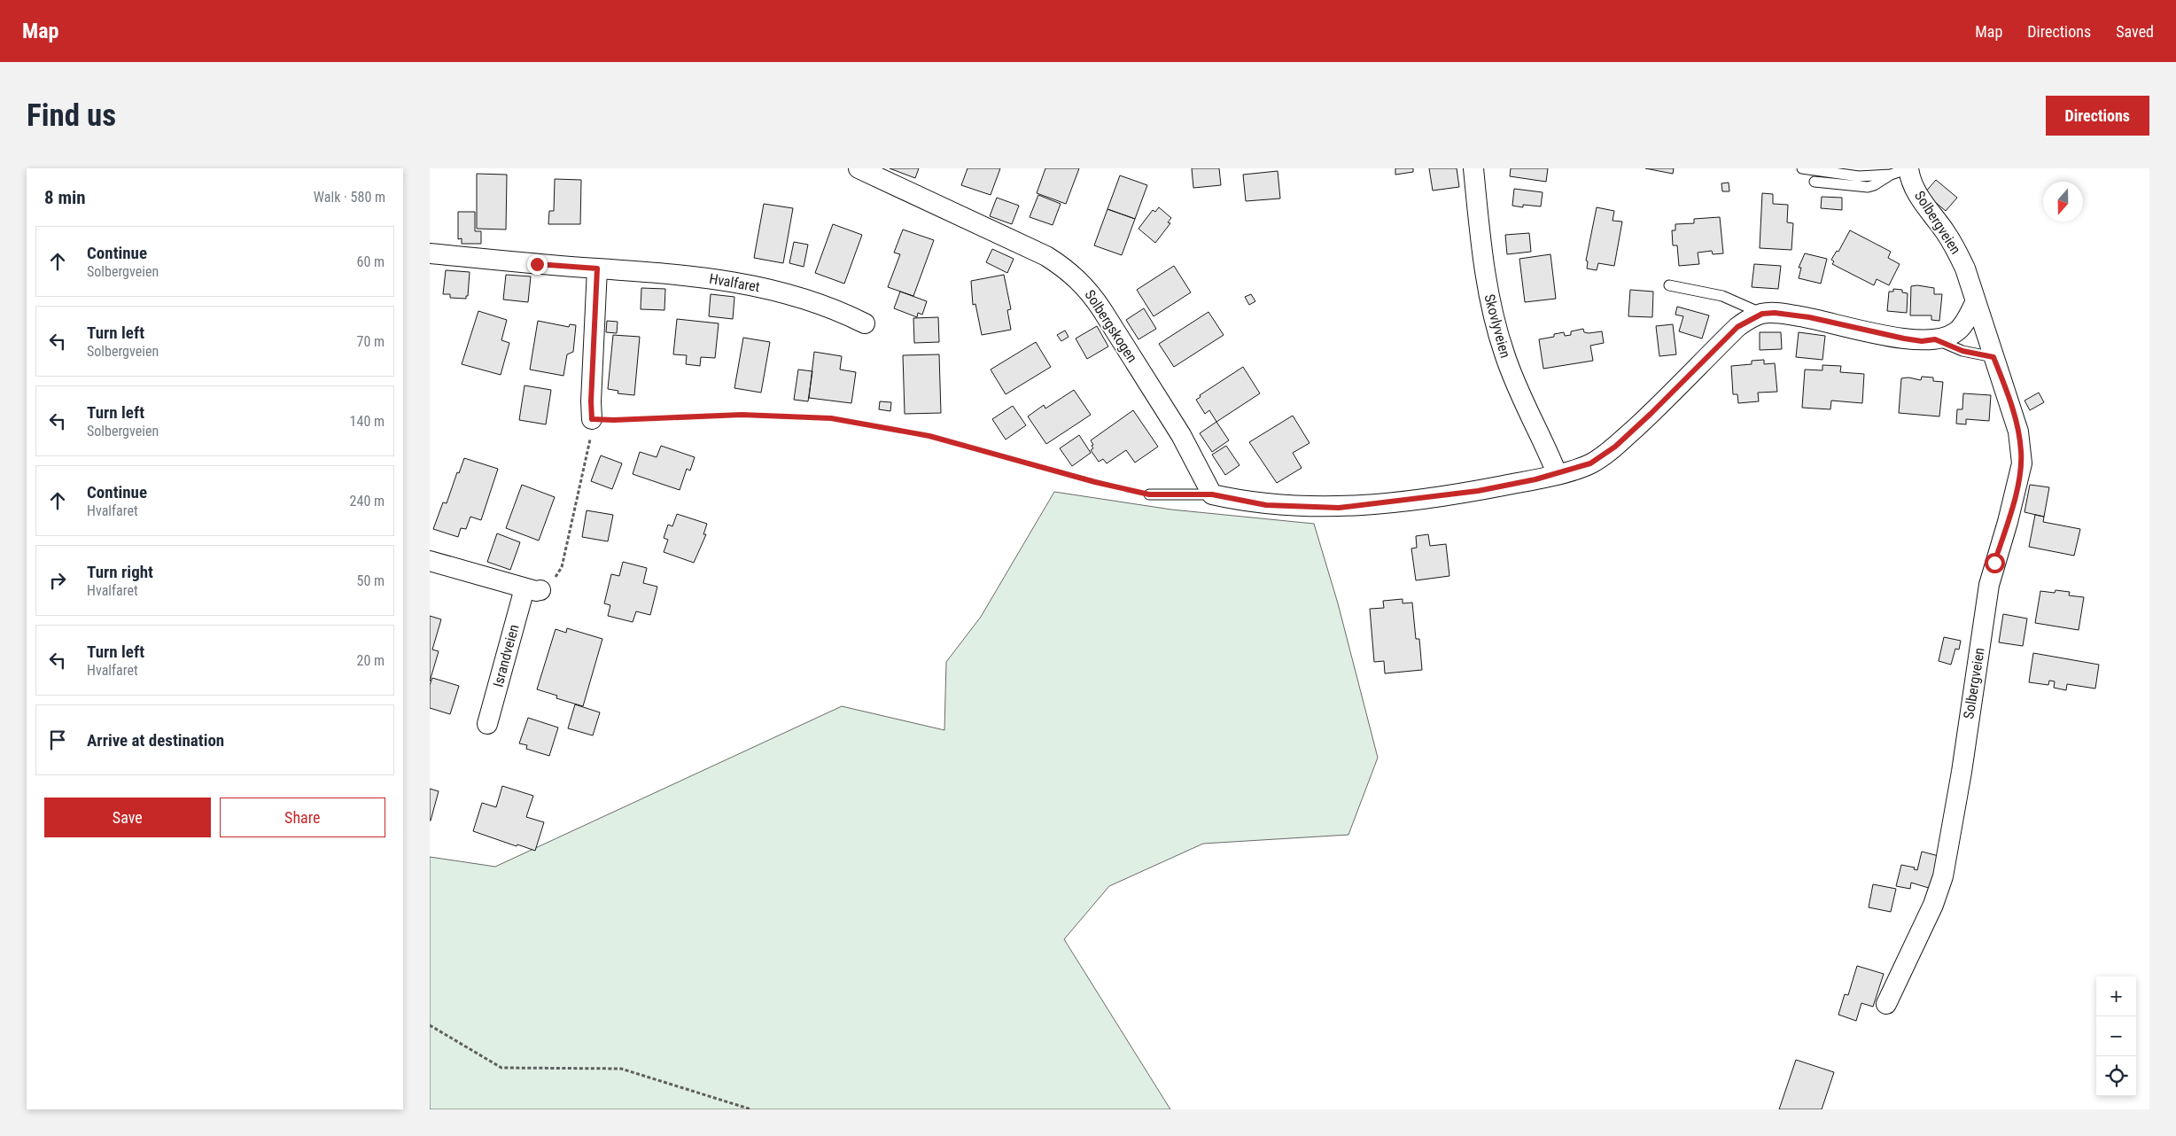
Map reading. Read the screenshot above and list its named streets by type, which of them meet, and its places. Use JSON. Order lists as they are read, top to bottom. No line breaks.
{"streets":{"street":["Solbergveien","Hvalfaret","Solbergskogen","Skovlyveien","Israndveien"]},"north":"bottom","page":{"header":"Map","nav":["Map","Directions","Saved"],"buttons":["Directions",["Save","Share"]],"title":"Find us","heading":["8 min","Walk · 580 m"],"list":[["Continue","Solbergveien","60 m"],["Turn left","Solbergveien","70 m"],["Turn left","Solbergveien","140 m"],["Continue","Hvalfaret","240 m"],["Turn right","Hvalfaret","50 m"],["Turn left","Hvalfaret","20 m"],"Arrive at destination"],"map_buttons":["+","−"]}}
